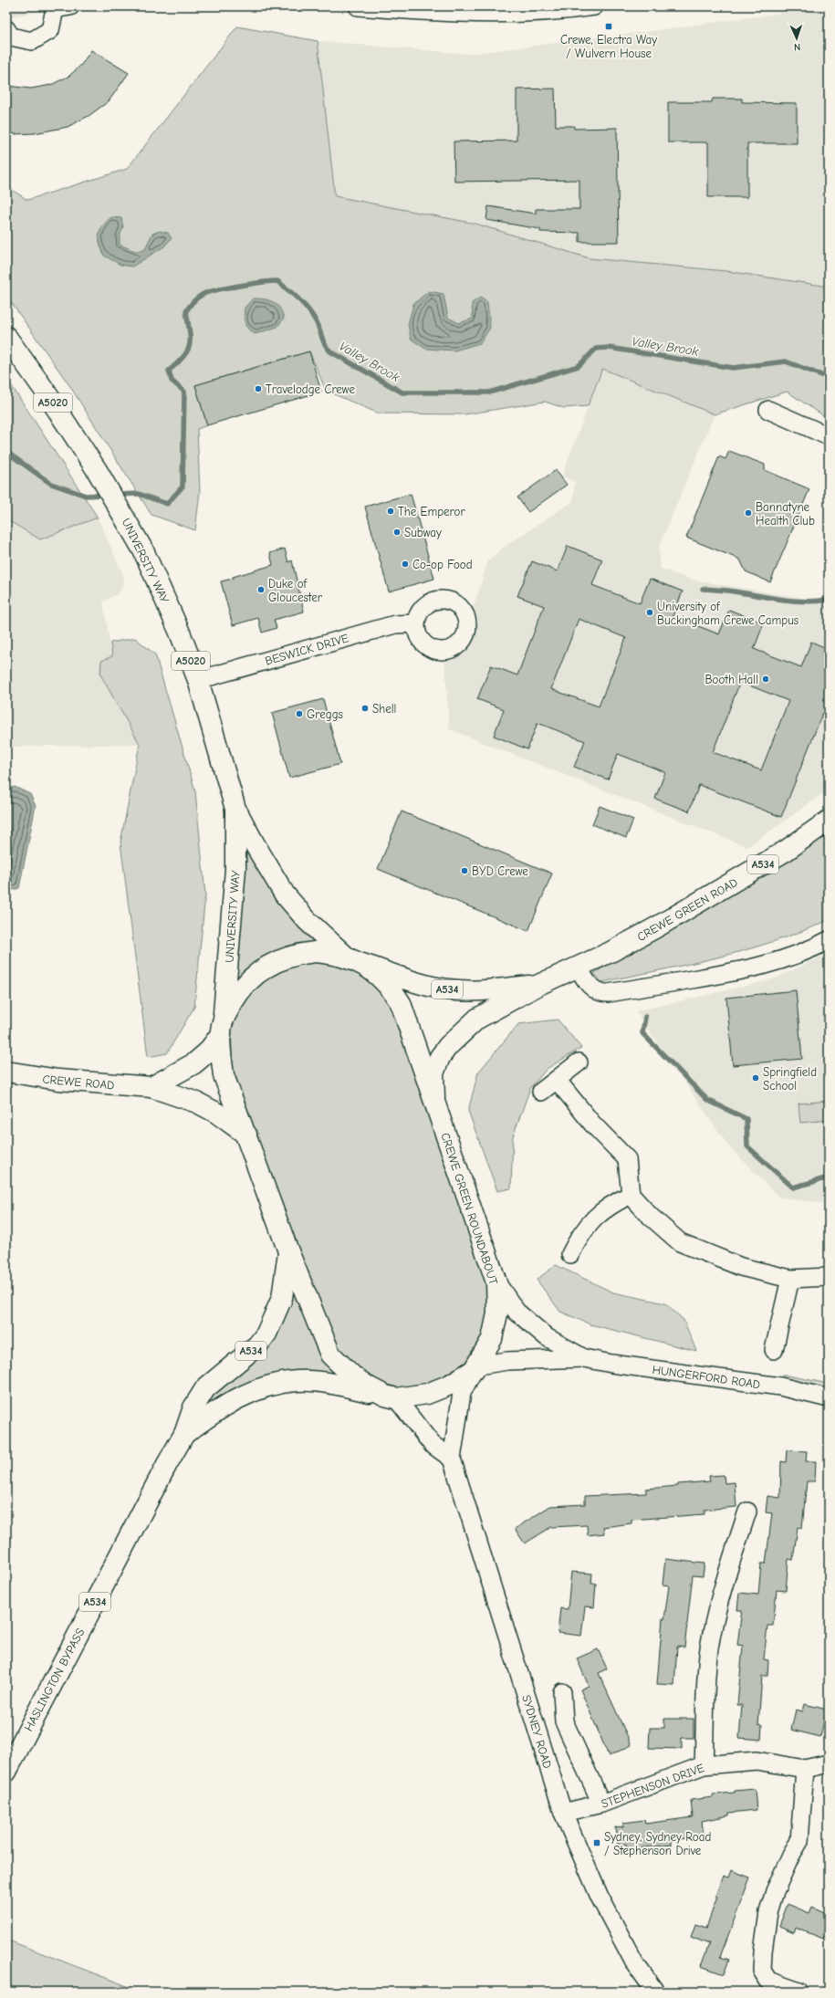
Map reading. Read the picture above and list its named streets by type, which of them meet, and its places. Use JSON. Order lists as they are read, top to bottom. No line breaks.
{"streets":{"main road":["A5020","UNIVERSITY WAY","A534","CREWE GREEN ROAD","CREWE ROAD","CREWE GREEN ROUNDABOUT","HASLINGTON BYPASS"],"street":["BESWICK DRIVE","HUNGERFORD ROAD","SYDNEY ROAD","STEPHENSON DRIVE"]},"crossings":[["UNIVERSITY WAY","BESWICK DRIVE"],["UNIVERSITY WAY","CREWE GREEN ROAD"],["UNIVERSITY WAY","CREWE GREEN ROUNDABOUT"],["CREWE GREEN ROAD","CREWE GREEN ROUNDABOUT"],["CREWE GREEN ROUNDABOUT","HUNGERFORD ROAD"],["CREWE GREEN ROUNDABOUT","SYDNEY ROAD"],["HUNGERFORD ROAD","SYDNEY ROAD"],["SYDNEY ROAD","STEPHENSON DRIVE"]],"water":["Valley Brook"],"places":{"transit":["Crewe, Electra Way / Wulvern House","Sydney, Sydney Road / Stephenson Drive"],"other":["Travelodge Crewe","The Emperor","Bannatyne Health Club","Subway","Co-op Food","Duke of Gloucester","University of Buckingham Crewe Campus","Booth Hall","Shell","Greggs","BYD Crewe","Springfield School"]},"north":"bottom"}
